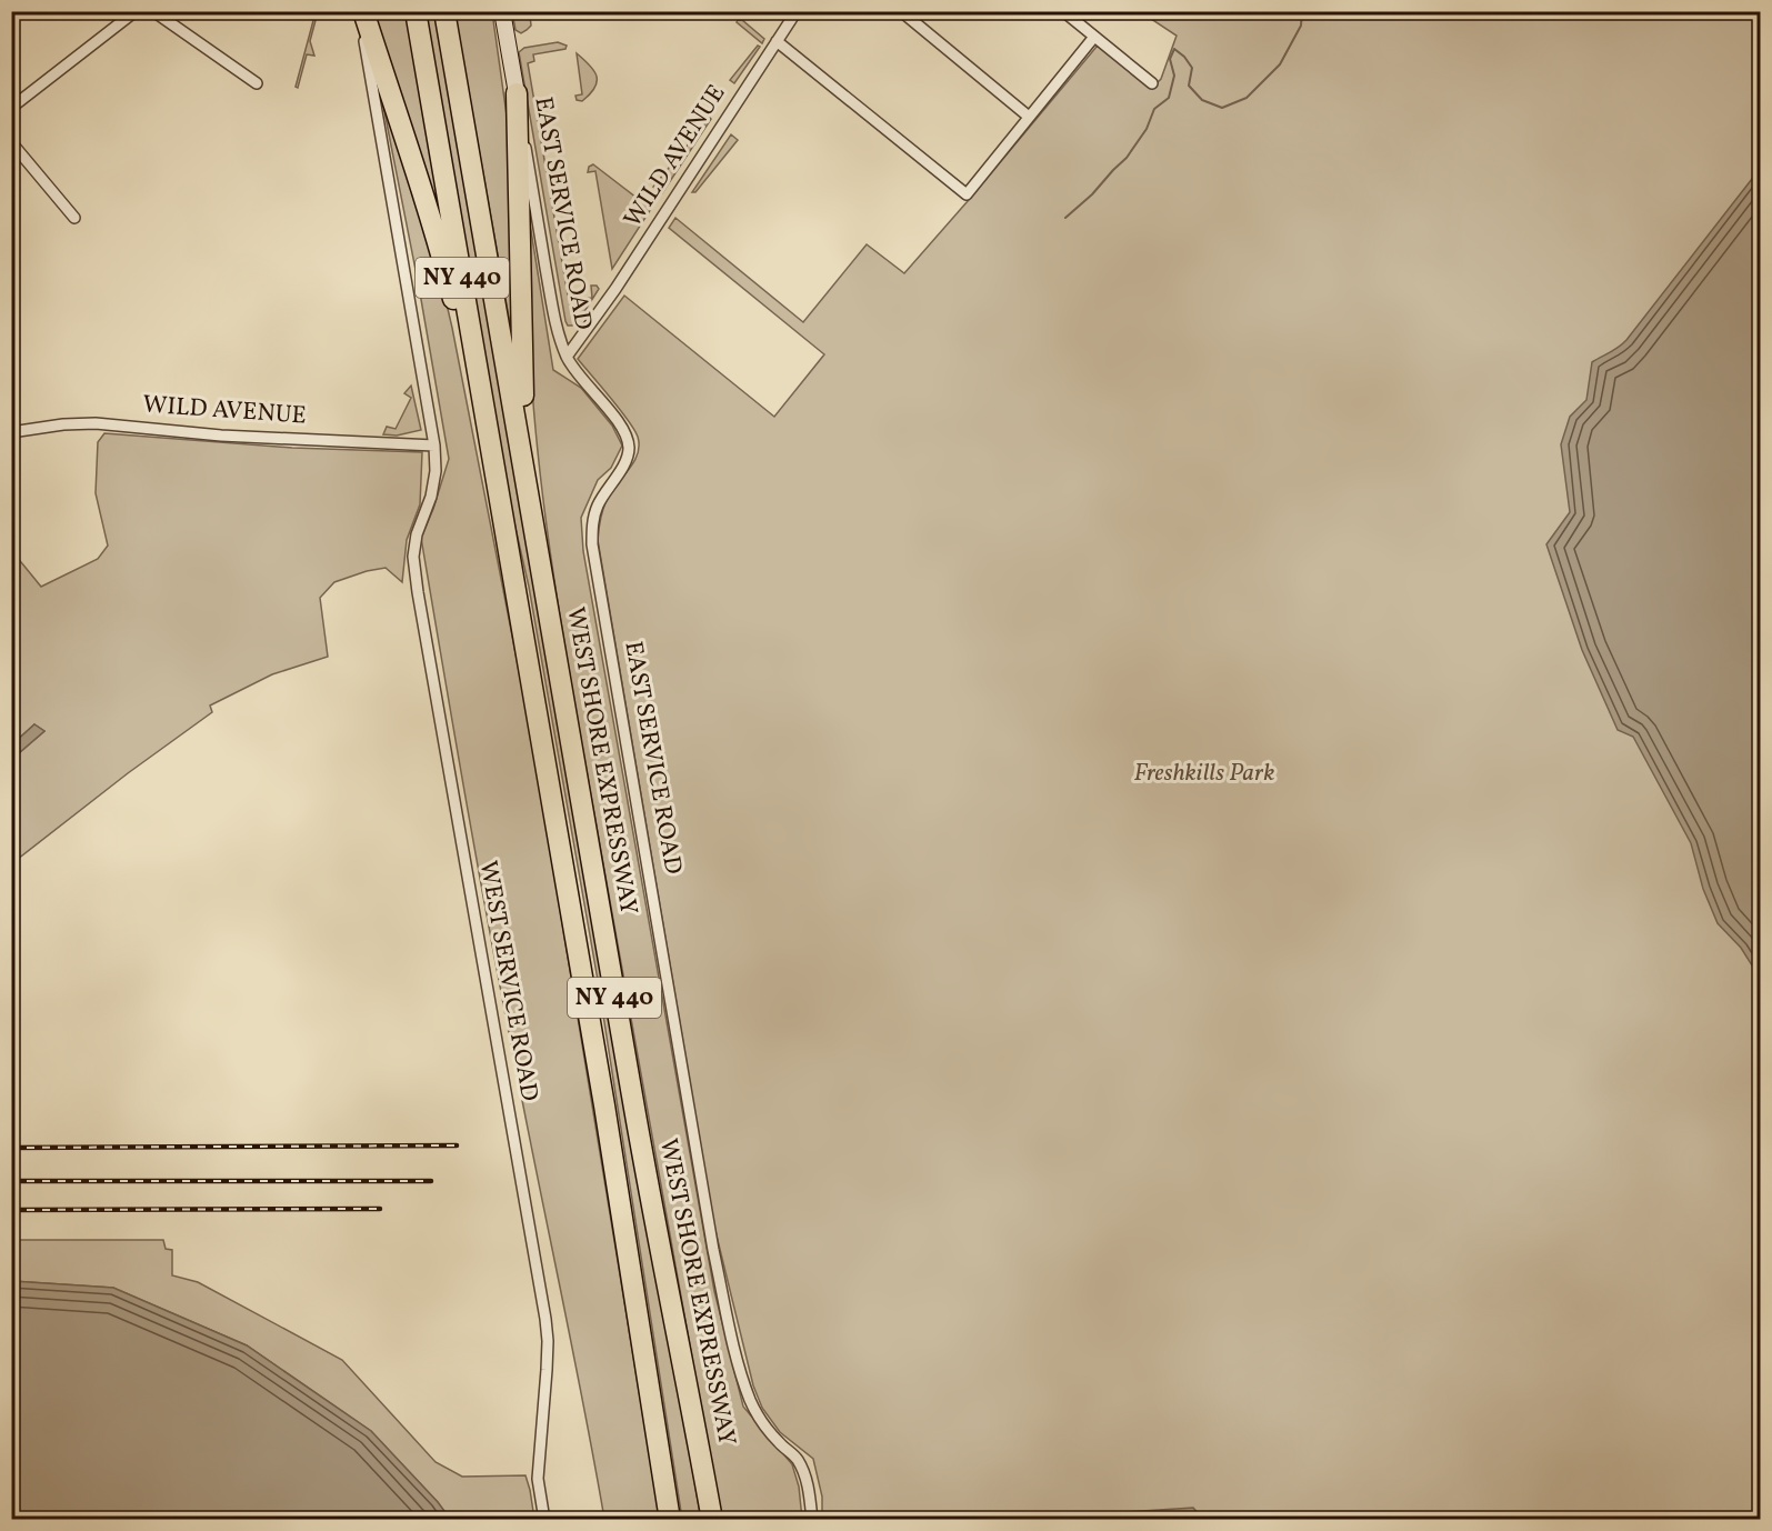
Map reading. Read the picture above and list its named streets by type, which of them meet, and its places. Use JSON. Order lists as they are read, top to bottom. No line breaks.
{"streets":{"highway":["NY 440","WEST SHORE EXPRESSWAY"],"main road":["EAST SERVICE ROAD"],"street":["WILD AVENUE","WEST SERVICE ROAD"]},"crossings":[["WILD AVENUE","EAST SERVICE ROAD"],["WILD AVENUE","WEST SERVICE ROAD"]],"parks":["Freshkills Park"]}
